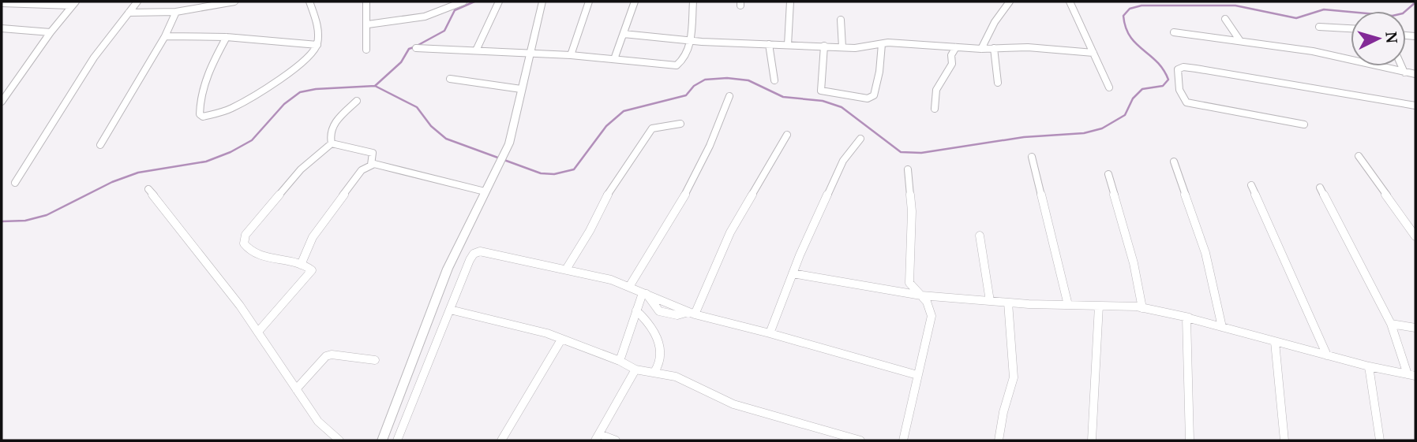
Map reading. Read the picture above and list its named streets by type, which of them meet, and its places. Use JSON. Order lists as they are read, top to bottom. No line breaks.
{"north":"right"}
